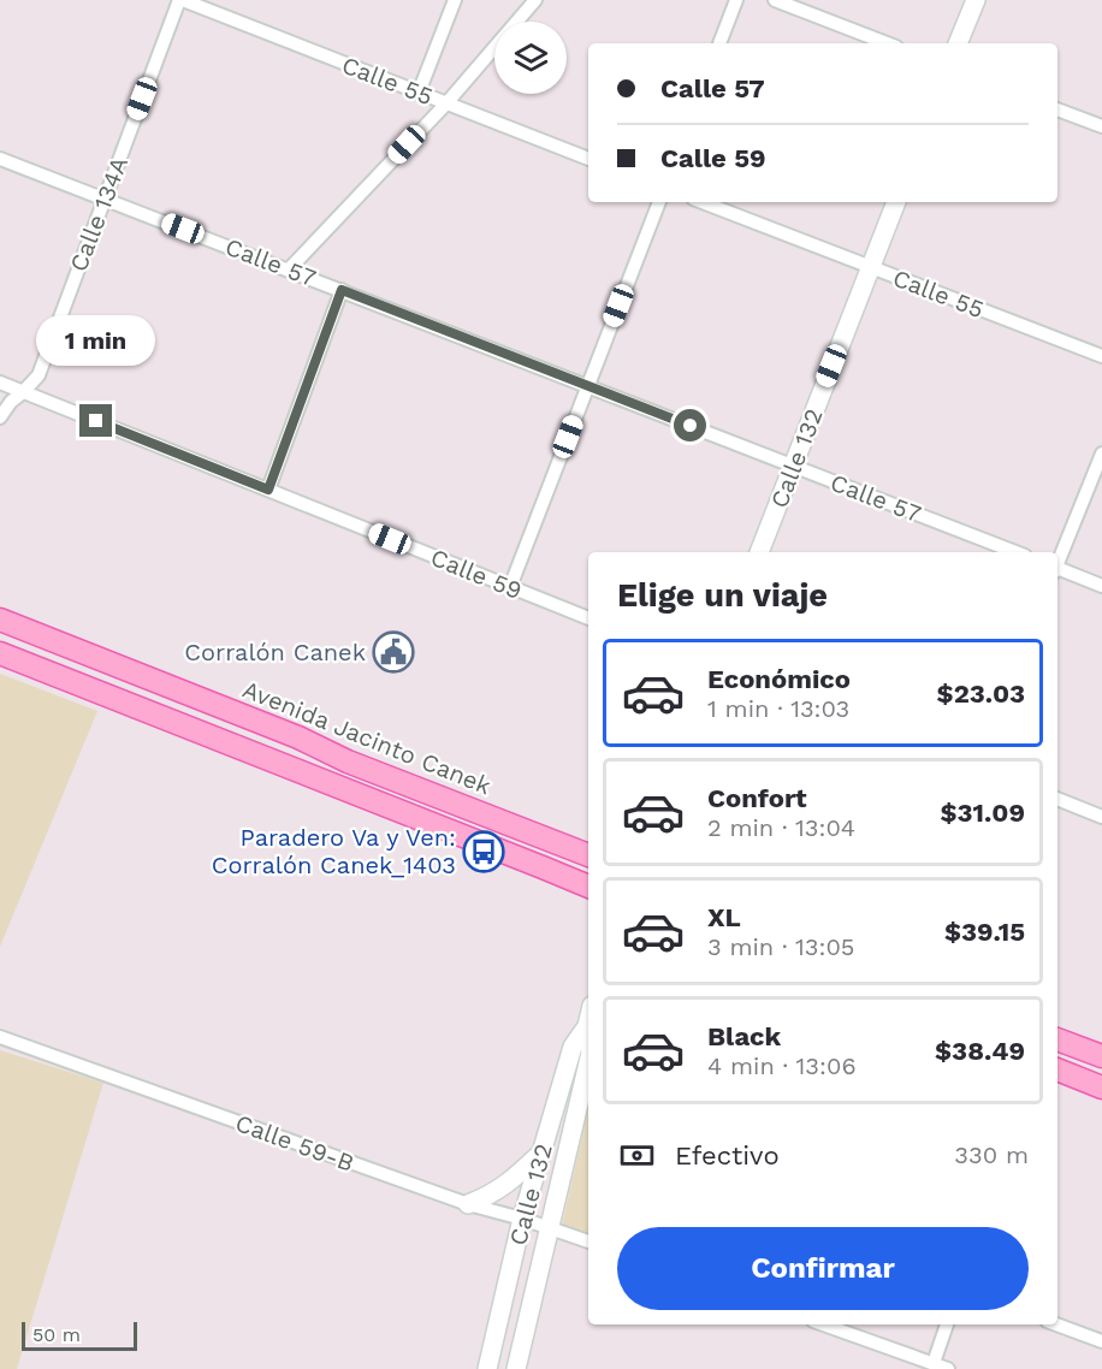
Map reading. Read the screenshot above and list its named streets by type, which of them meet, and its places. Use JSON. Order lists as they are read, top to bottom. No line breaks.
{"streets":{"main road":["Avenida Jacinto Canek"],"street":["Calle 55","Calle 134A","Calle 57","Calle 132","Calle 59","Calle 59-B"]},"crossings":[["Calle 55","Calle 134A"],["Calle 55","Calle 132"],["Calle 134A","Calle 57"],["Calle 134A","Calle 59"],["Calle 57","Calle 132"],["Calle 132","Calle 59-B"]],"places":{"public building":["Corralón Canek"],"bus stop":["Paradero Va y Ven: Corralón Canek_1403"]},"scale_bar":"50 m","page":{"banner":["Calle 57","Calle 59"],"bubble":"1 min","heading":"Elige un viaje","list":[{"name":"Económico","note":"1 min · 13:03","value":"$23.03"},{"name":"Confort","note":"2 min · 13:04","value":"$31.09"},{"name":"XL","note":"3 min · 13:05","value":"$39.15"},{"name":"Black","note":"4 min · 13:06","value":"$38.49"}],"pay":["Efectivo","330 m"],"buttons":"Confirmar","scale":"50 m"}}
